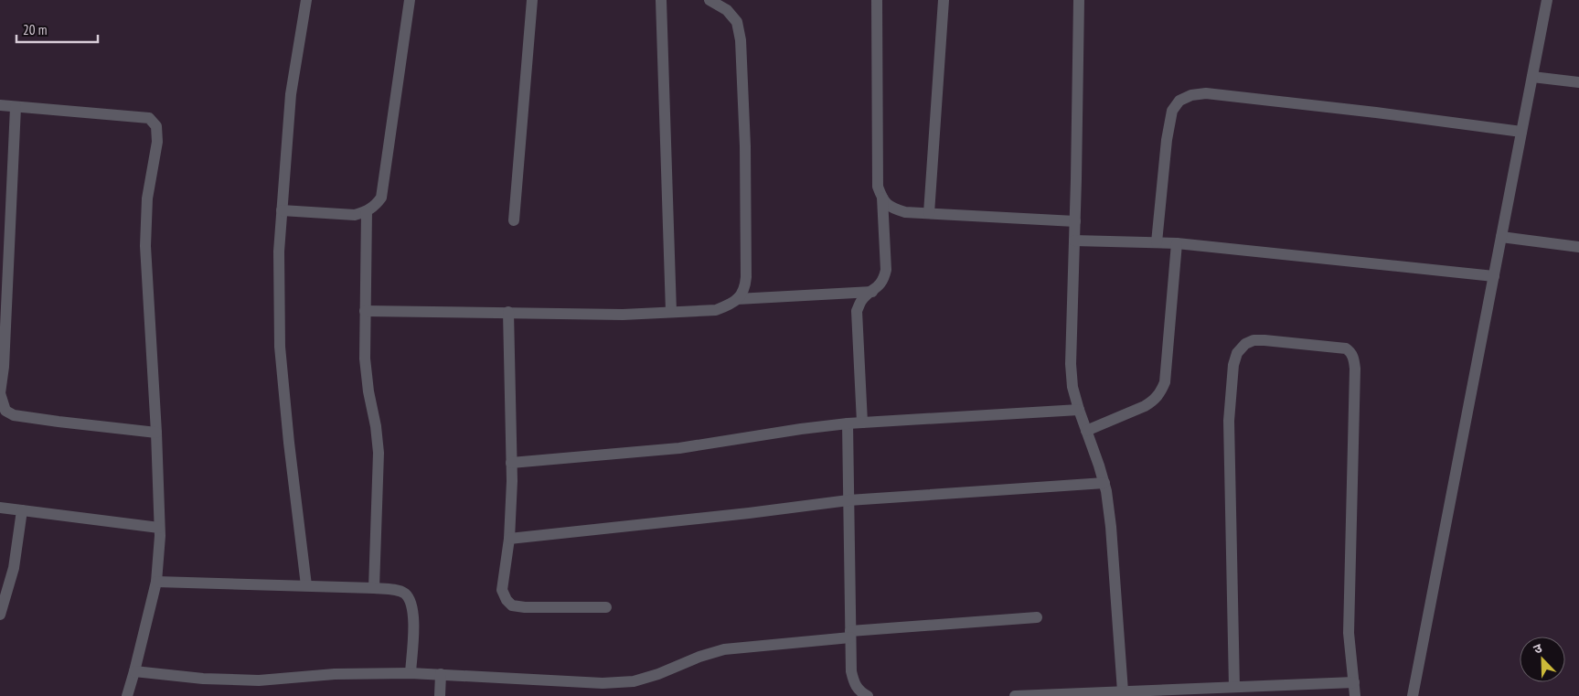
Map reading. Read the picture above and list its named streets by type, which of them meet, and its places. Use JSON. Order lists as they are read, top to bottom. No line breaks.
{"scale_bar":"20 m","north":"top left"}
